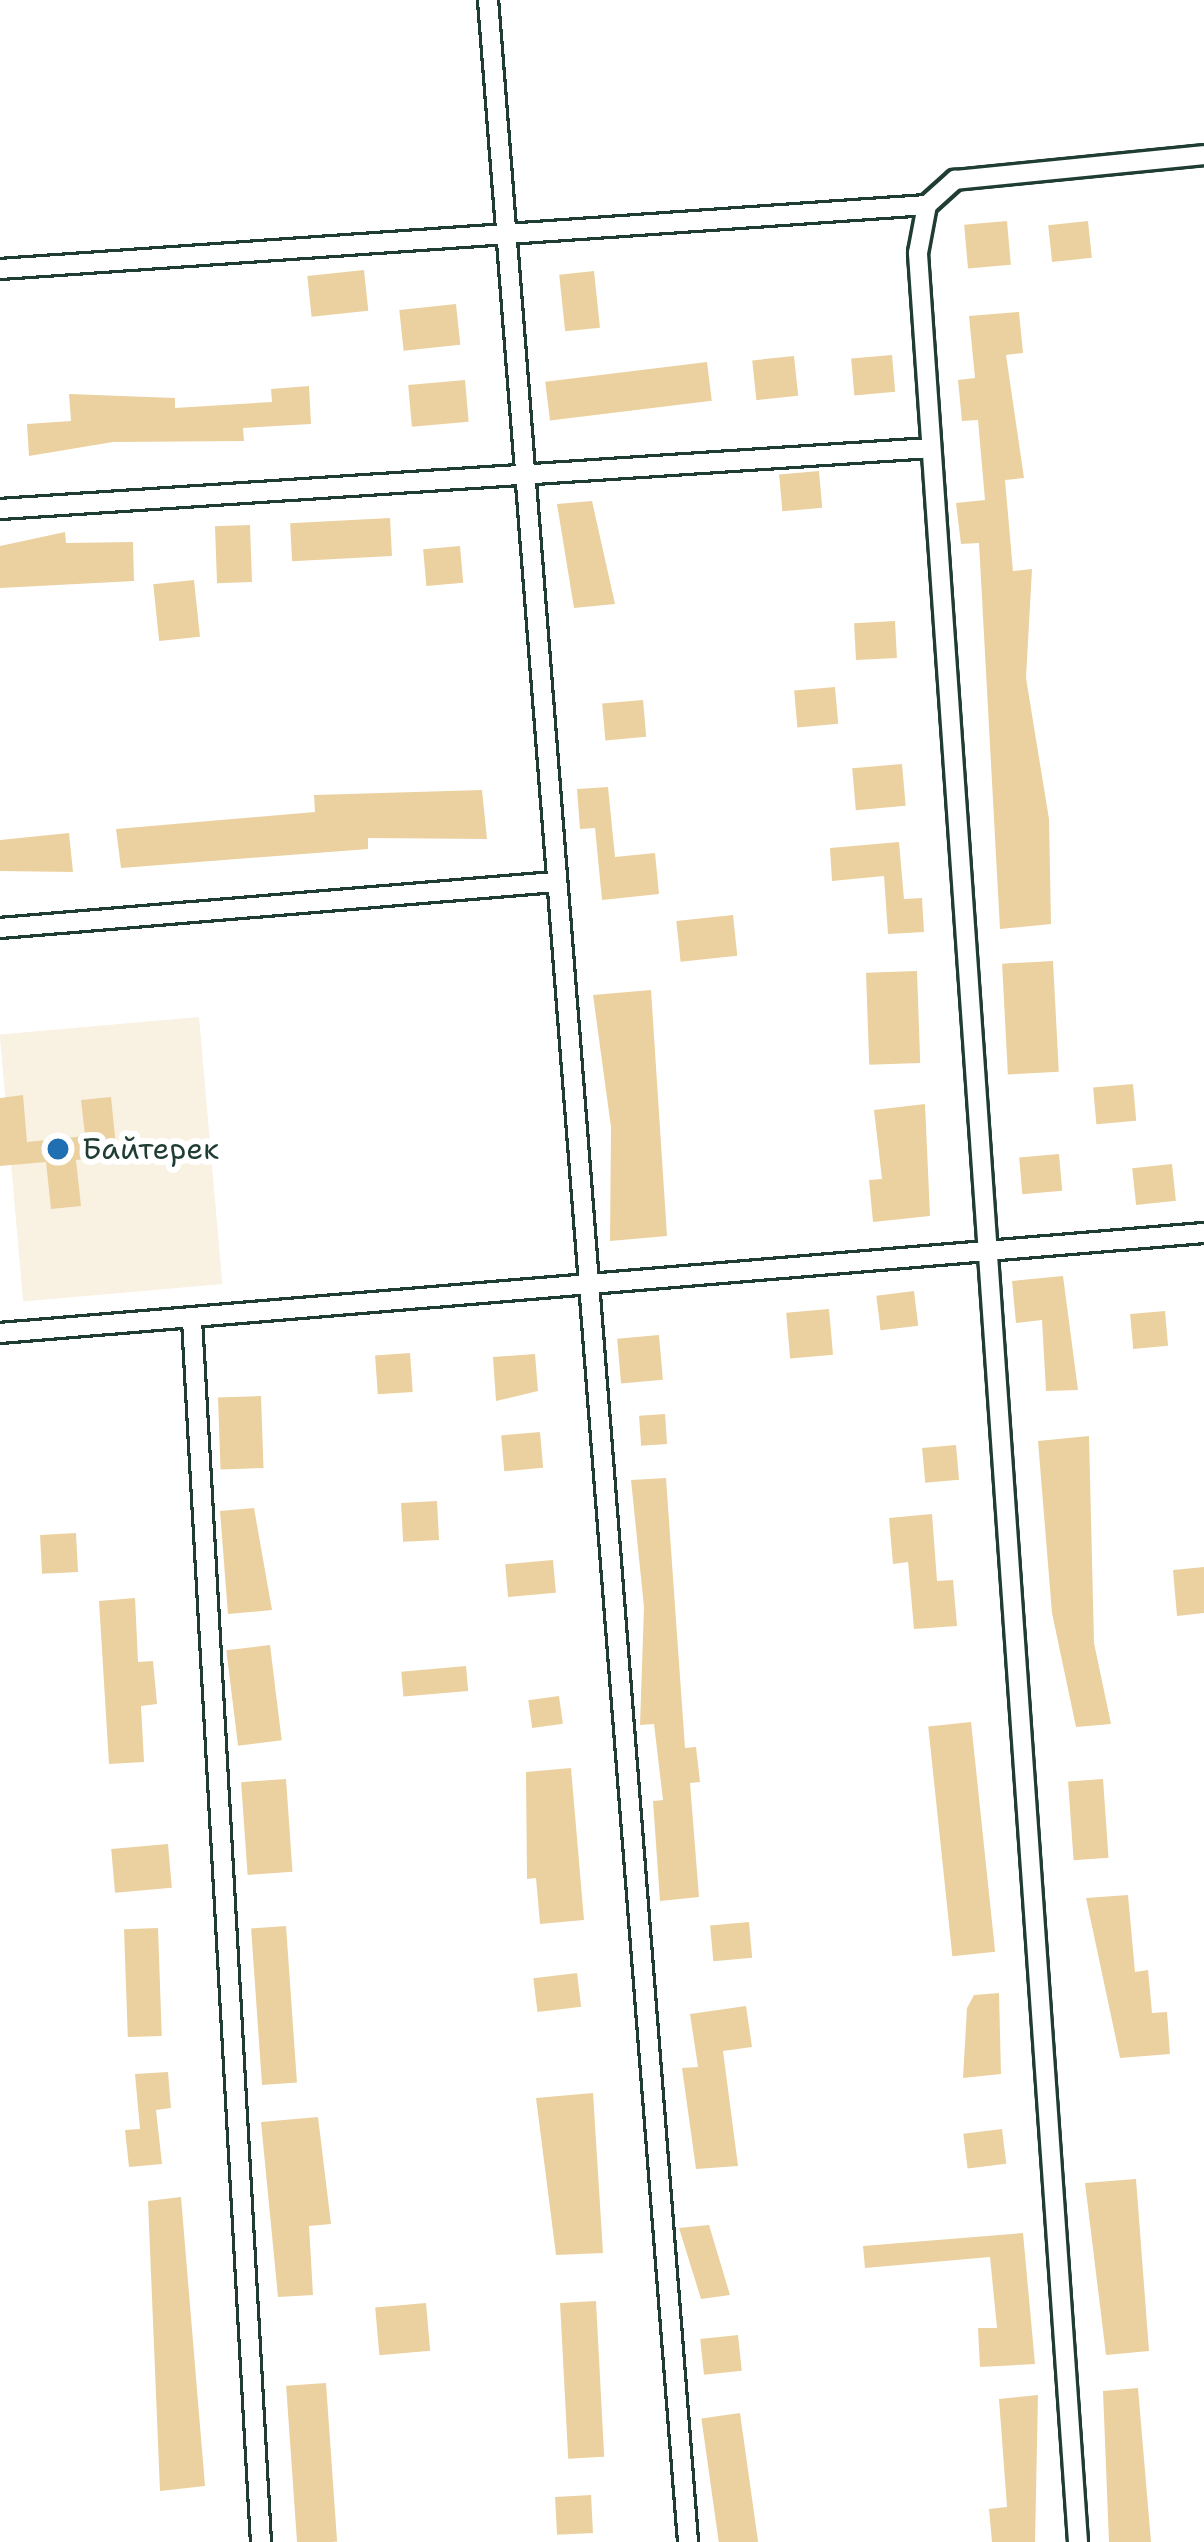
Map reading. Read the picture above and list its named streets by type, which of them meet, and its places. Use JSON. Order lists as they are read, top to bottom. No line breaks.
{"places":["Байтерек"]}
